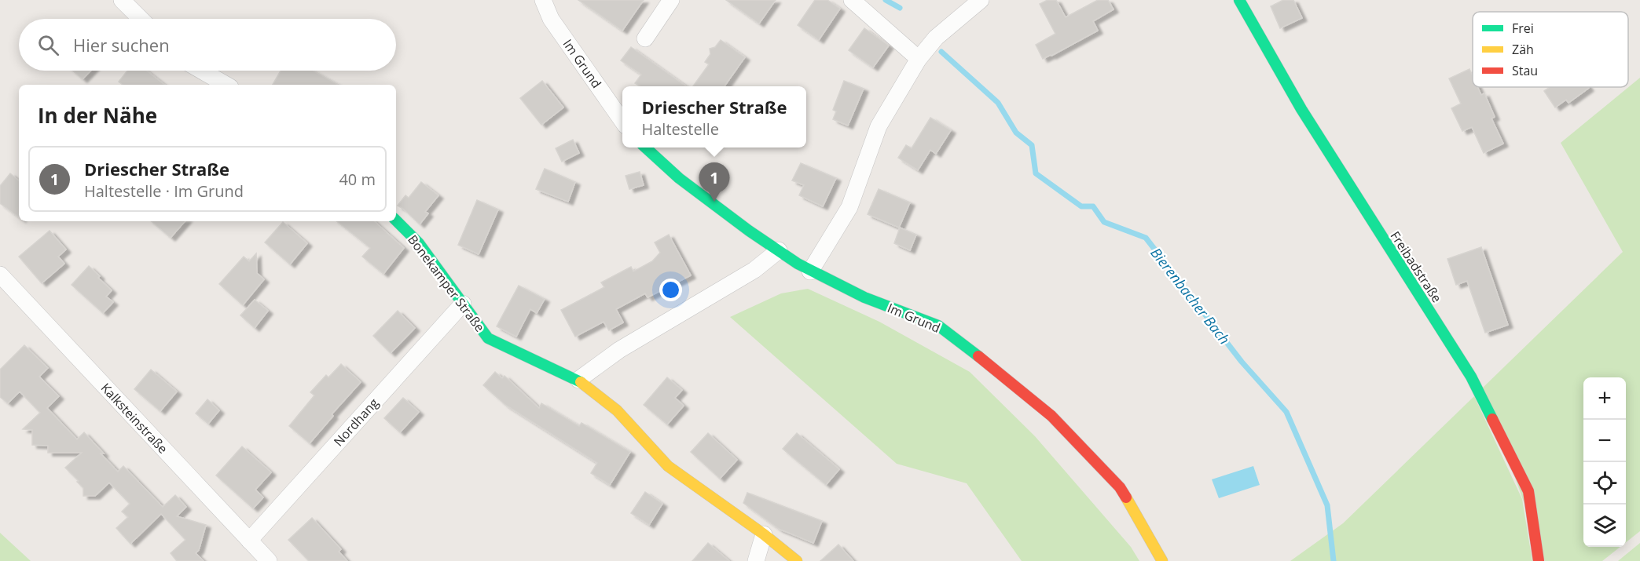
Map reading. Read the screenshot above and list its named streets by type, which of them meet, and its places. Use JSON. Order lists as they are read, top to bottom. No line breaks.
{"streets":{"street":["Im Grund","Freibadstraße","Bonekamper Straße","Kalksteinstraße","Nordhang"]},"crossings":[["Bonekamper Straße","Nordhang"],["Kalksteinstraße","Nordhang"]],"water":["Bierenbacher Bach"],"legend":["Frei","Zäh","Stau"],"page":{"search":"Hier suchen","heading":"In der Nähe","popup":["Driescher Straße","Haltestelle"],"list":[{"mark":"1","name":"Driescher Straße","note":"Haltestelle · Im Grund","value":"40 m"}],"pins":"1","map_buttons":["+","−"]}}
